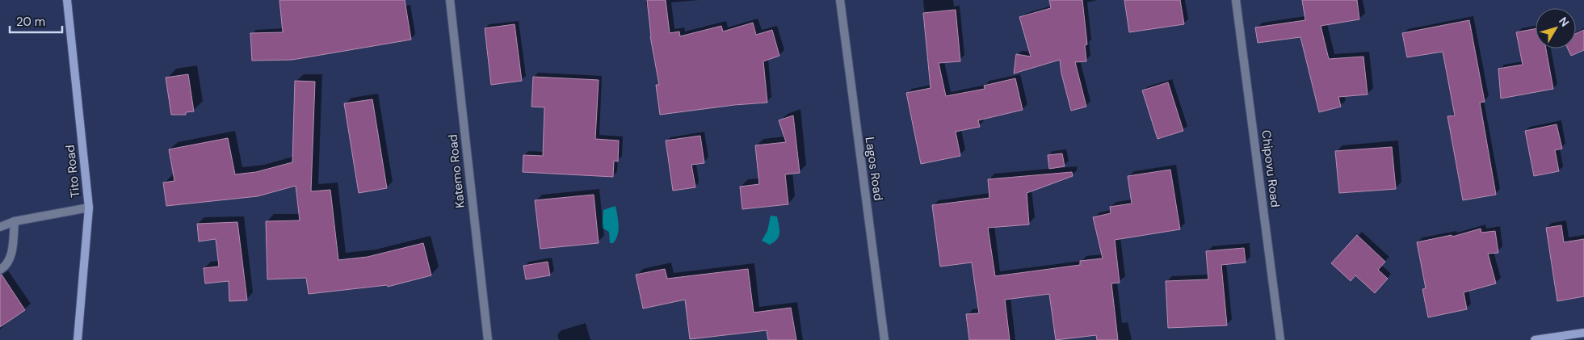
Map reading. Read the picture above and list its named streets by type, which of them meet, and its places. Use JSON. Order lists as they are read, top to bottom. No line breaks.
{"streets":{"main road":["Tito Road"],"street":["Lagos Road","Chipovu Road","Katemo Road"]},"scale_bar":"20 m","north":"top right"}
